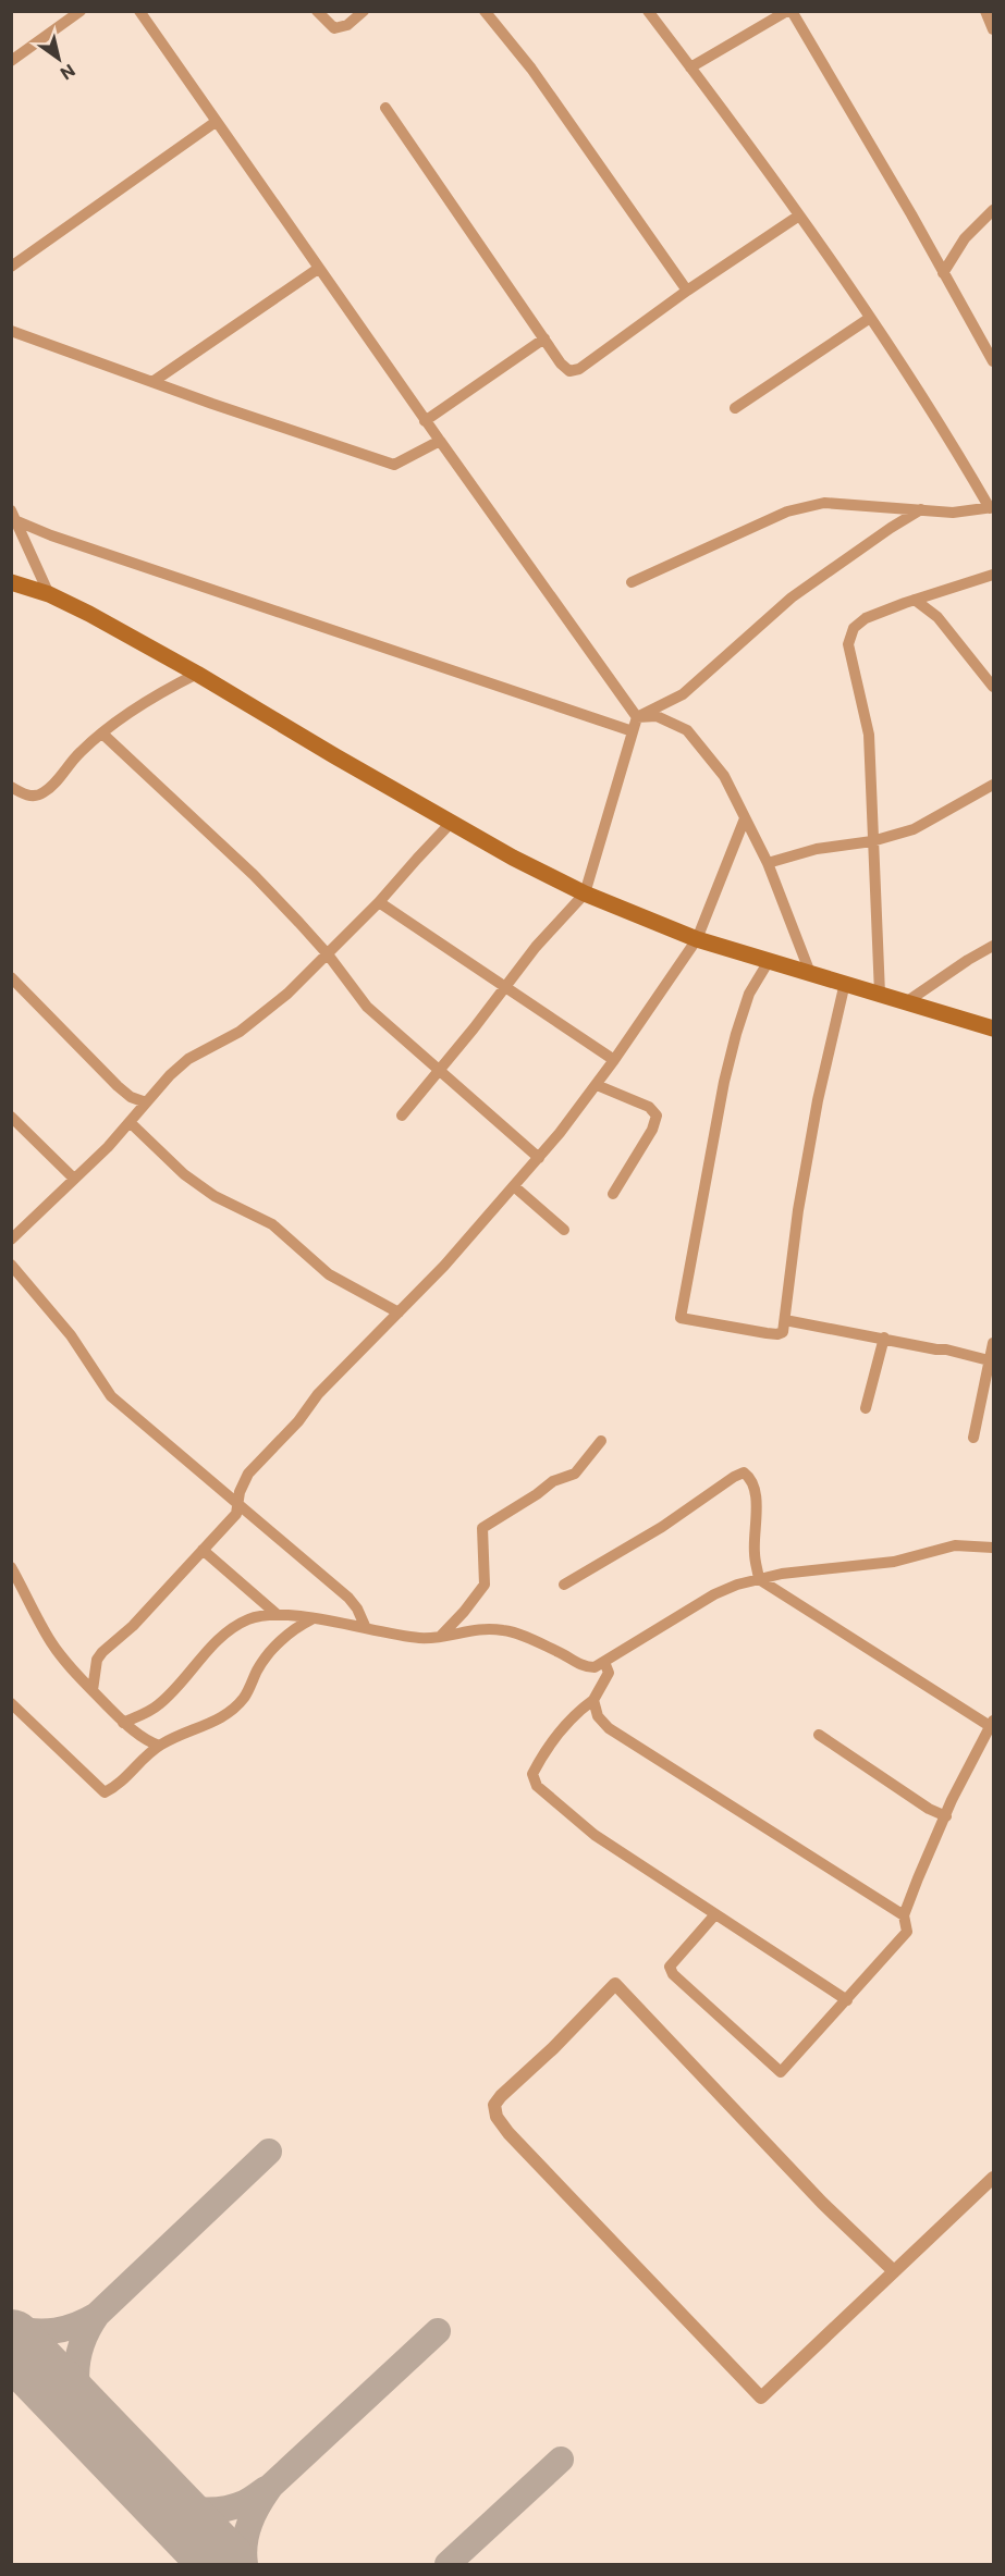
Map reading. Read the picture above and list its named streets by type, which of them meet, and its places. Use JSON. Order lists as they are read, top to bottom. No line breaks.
{"north":"bottom right"}
